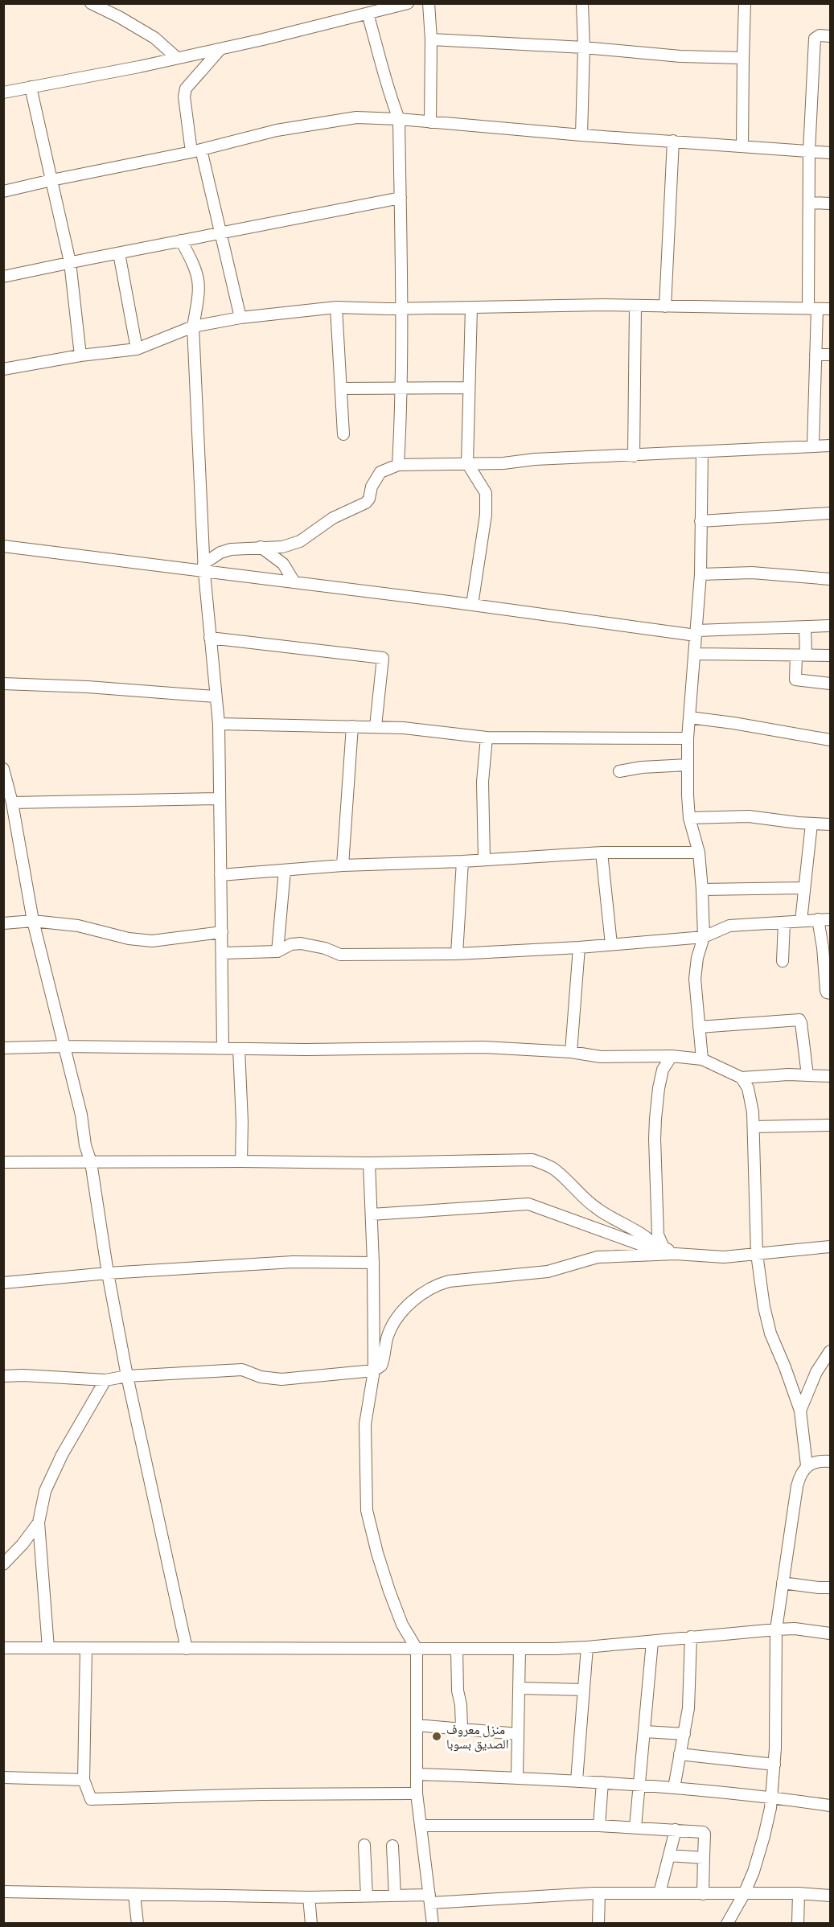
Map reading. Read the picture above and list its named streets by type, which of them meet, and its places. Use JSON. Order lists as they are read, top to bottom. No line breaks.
{"places":["منزل معروف الصديق بسوبا"]}
